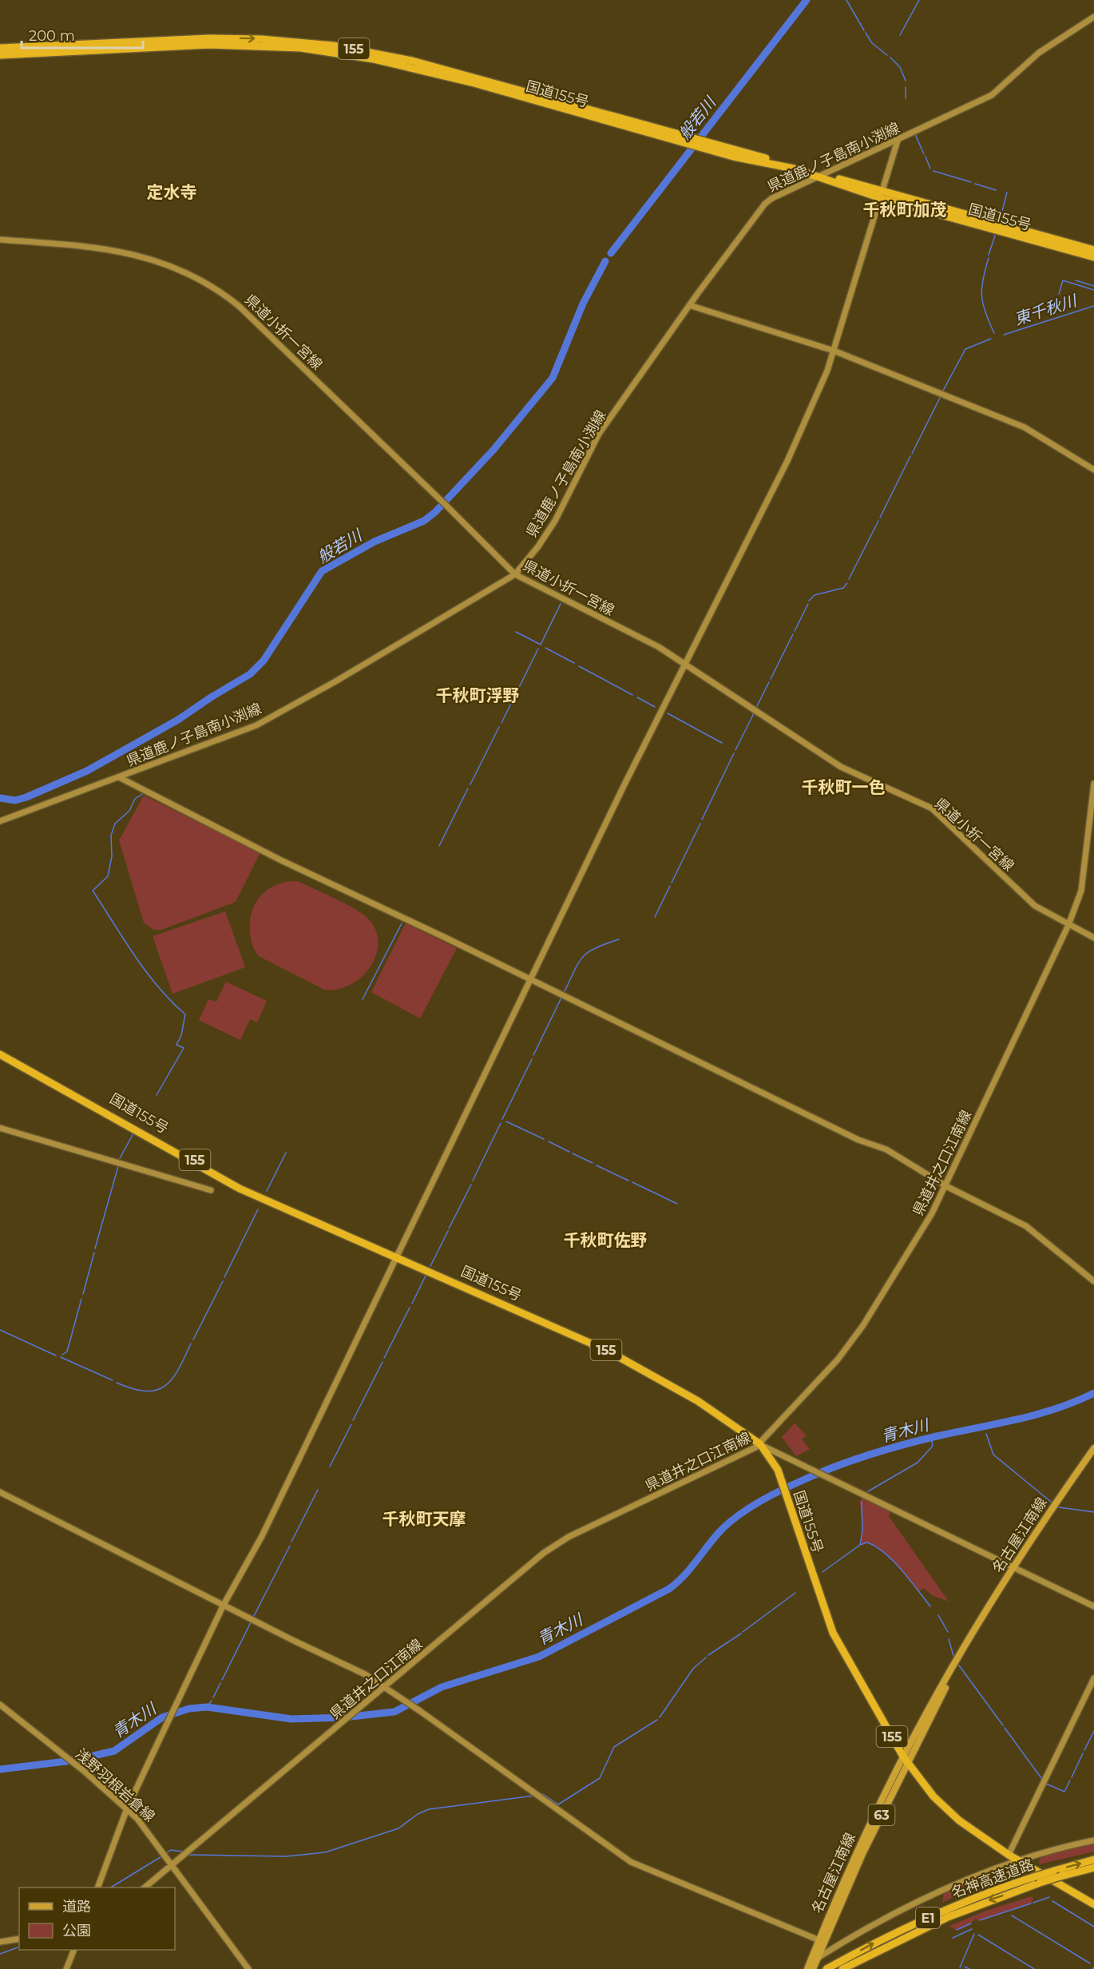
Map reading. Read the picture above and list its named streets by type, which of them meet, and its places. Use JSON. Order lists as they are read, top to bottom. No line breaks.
{"streets":{"highway":["155","国道155号","名神高速道路","E1"],"main road":["名古屋江南線","63"],"street":["県道鹿ノ子島南小渕線","県道小折一宮線","県道井之口江南線","浅野羽根岩倉線"]},"crossings":[["国道155号","県道鹿ノ子島南小渕線"],["国道155号","県道井之口江南線"],["国道155号","名古屋江南線"],["県道鹿ノ子島南小渕線","県道小折一宮線"],["県道小折一宮線","県道井之口江南線"],["県道井之口江南線","浅野羽根岩倉線"]],"districts":["定水寺","千秋町加茂","千秋町浮野","千秋町一色","千秋町佐野","千秋町天摩"],"water":["般若川","東千秋川","青木川"],"legend":["道路","公園"],"scale_bar":"200 m"}
